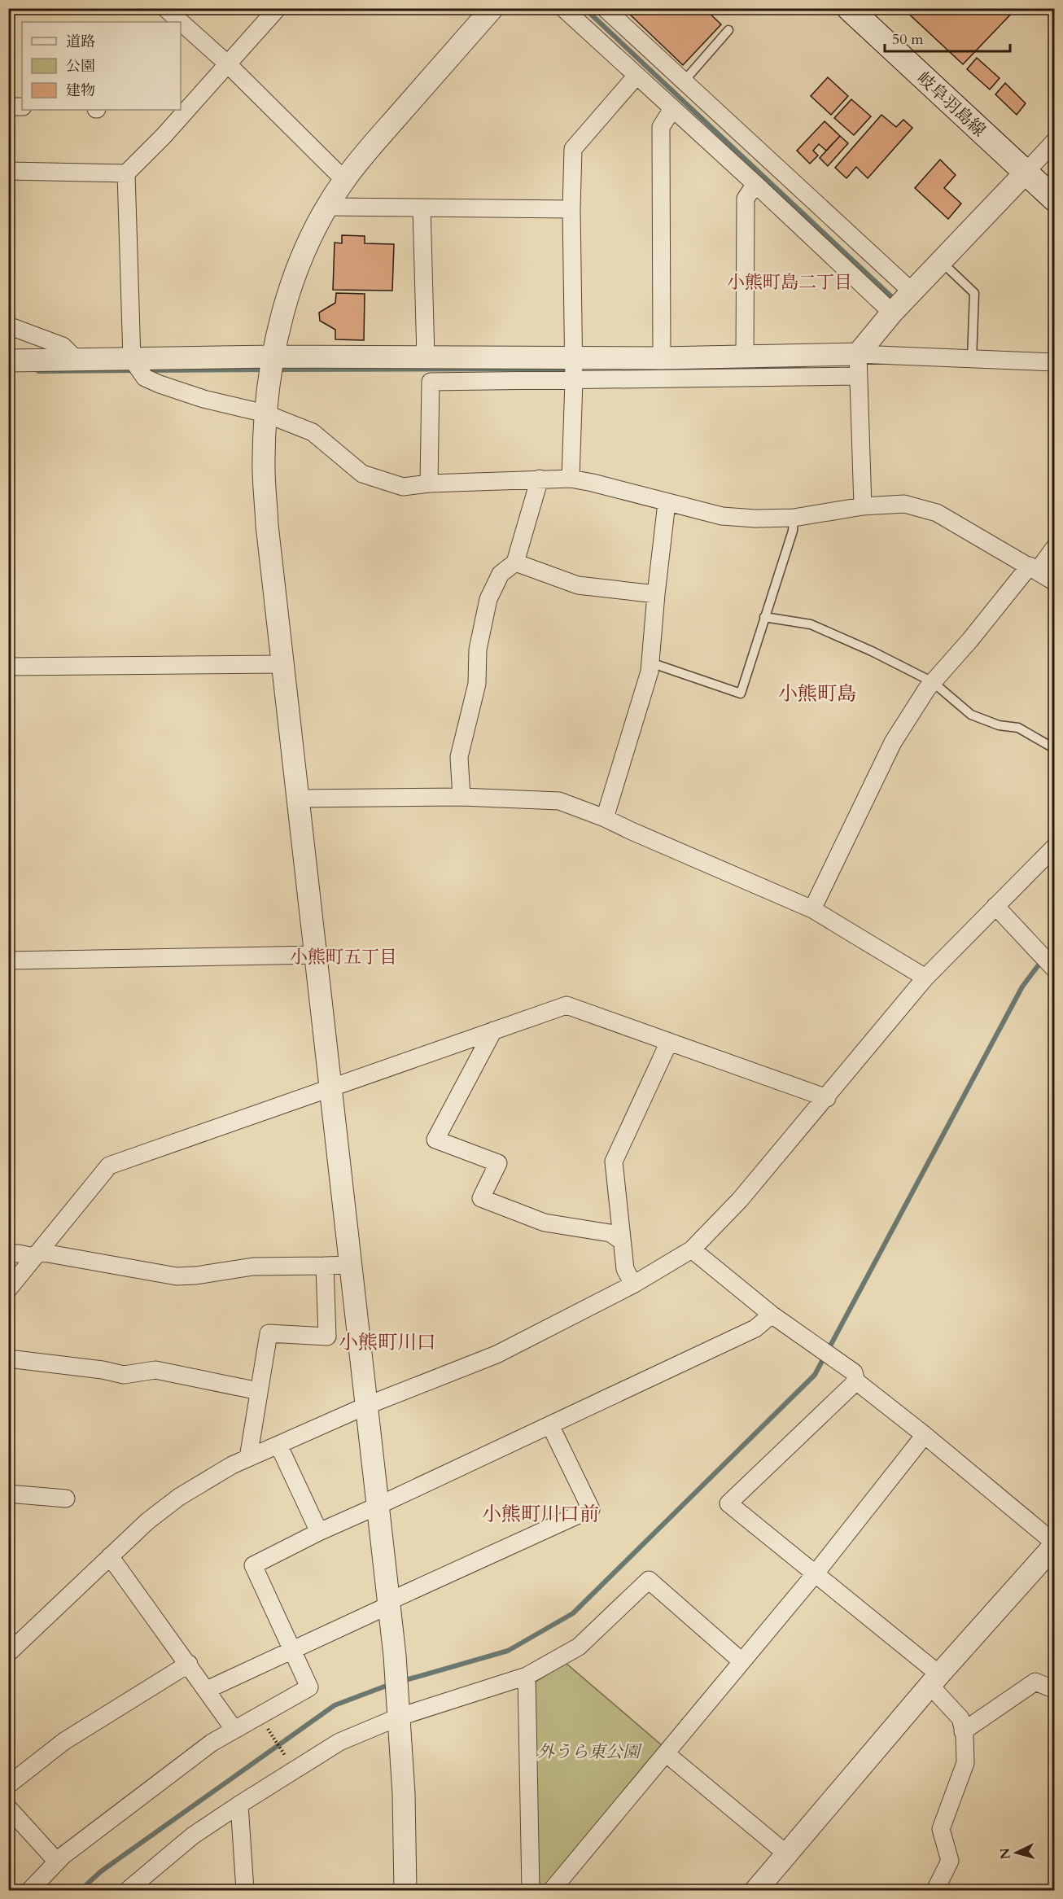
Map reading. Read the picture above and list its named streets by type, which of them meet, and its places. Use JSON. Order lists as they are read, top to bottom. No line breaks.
{"streets":{"main road":["岐阜羽島線"]},"districts":["小熊町島二丁目","小熊町島","小熊町五丁目","小熊町川口","小熊町川口前"],"parks":["外うら東公園"],"legend":["道路","公園","建物"],"scale_bar":"50 m","north":"left"}
